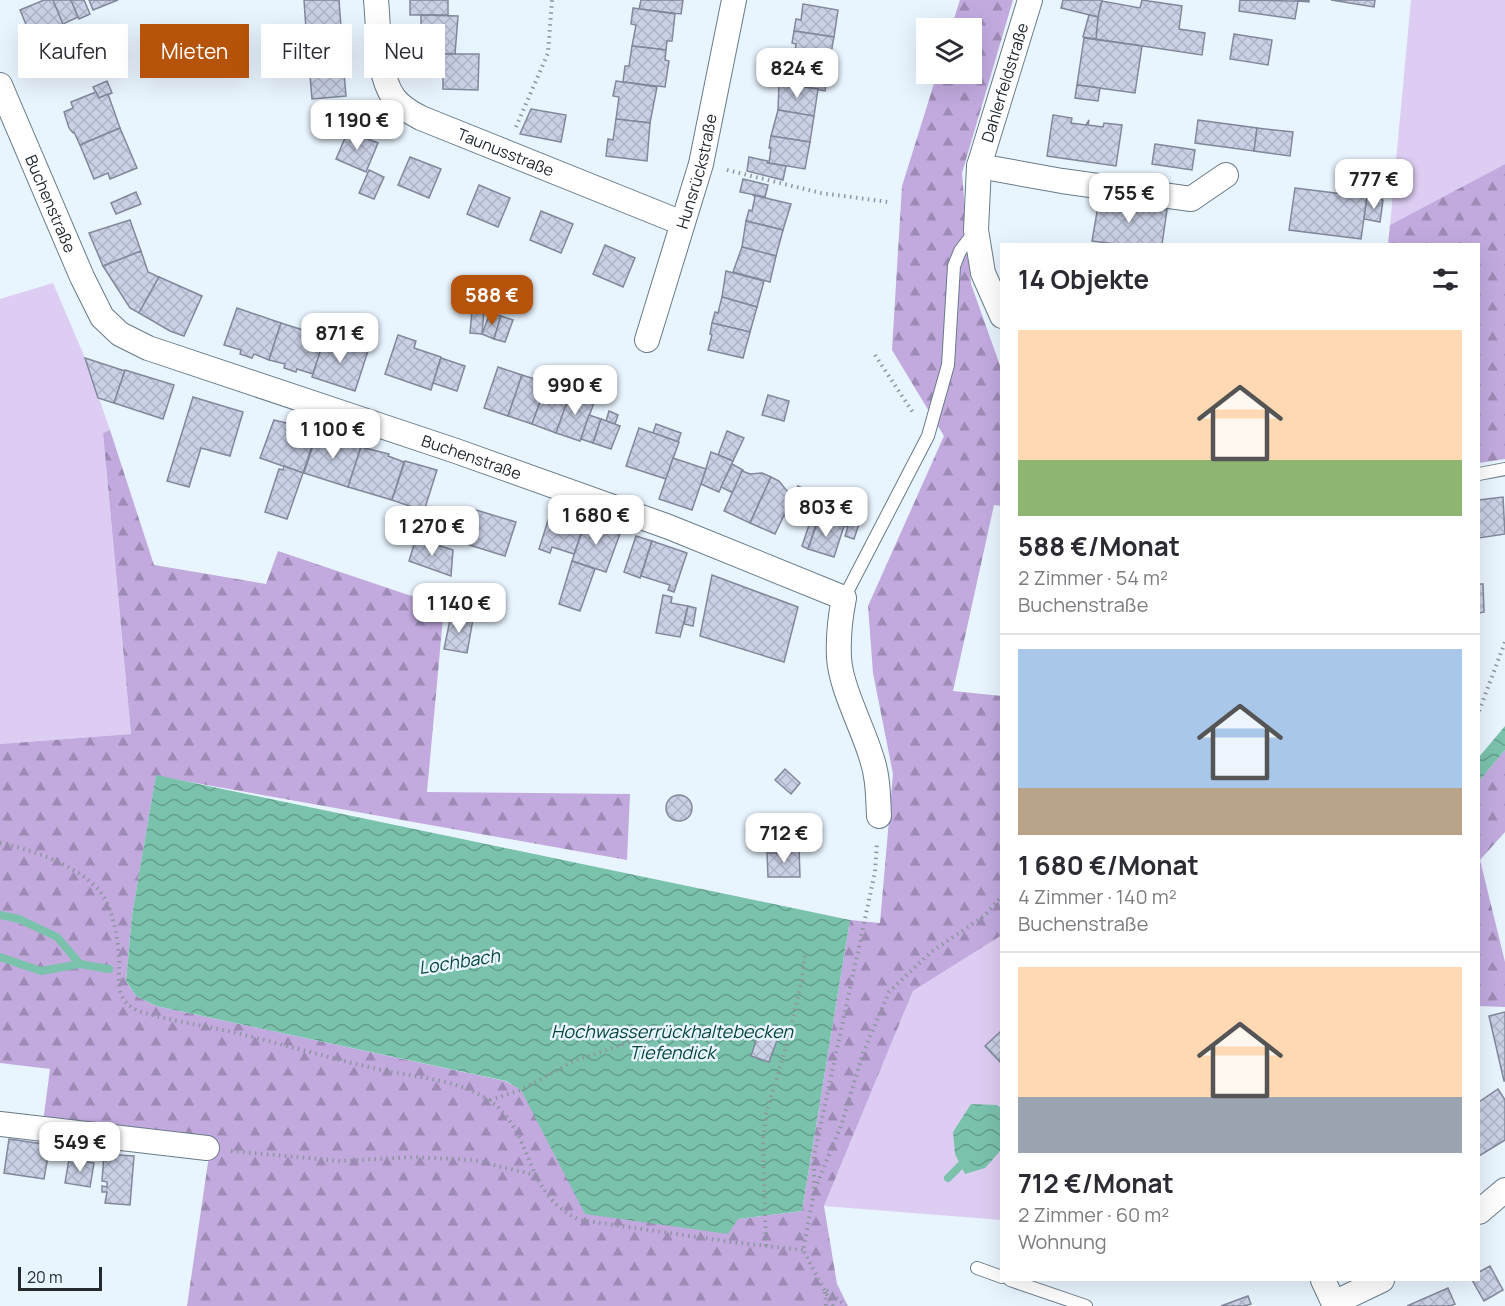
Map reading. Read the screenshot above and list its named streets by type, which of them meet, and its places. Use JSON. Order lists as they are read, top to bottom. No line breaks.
{"streets":{"street":["Dahlerfeldstraße","Taunusstraße","Hunsrückstraße","Buchenstraße"]},"crossings":[["Taunusstraße","Hunsrückstraße"]],"water":["Lochbach","Hochwasserrückhaltebecken Tiefendick"],"scale_bar":"20 m","page":{"chip":["Kaufen","Mieten","Filter","Neu"],"price":["824 €","1 190 €","777 €","755 €","588 €","871 €","990 €","1 100 €","803 €","1 680 €","1 270 €","1 140 €","712 €","549 €"],"heading":"14 Objekte","list":[{"name":"588 €/Monat","note":"2 Zimmer · 54 m² · Buchenstraße"},{"name":"1 680 €/Monat","note":"4 Zimmer · 140 m² · Buchenstraße"},{"name":"712 €/Monat","note":"2 Zimmer · 60 m² · Wohnung"}],"scale":"20 m"}}
